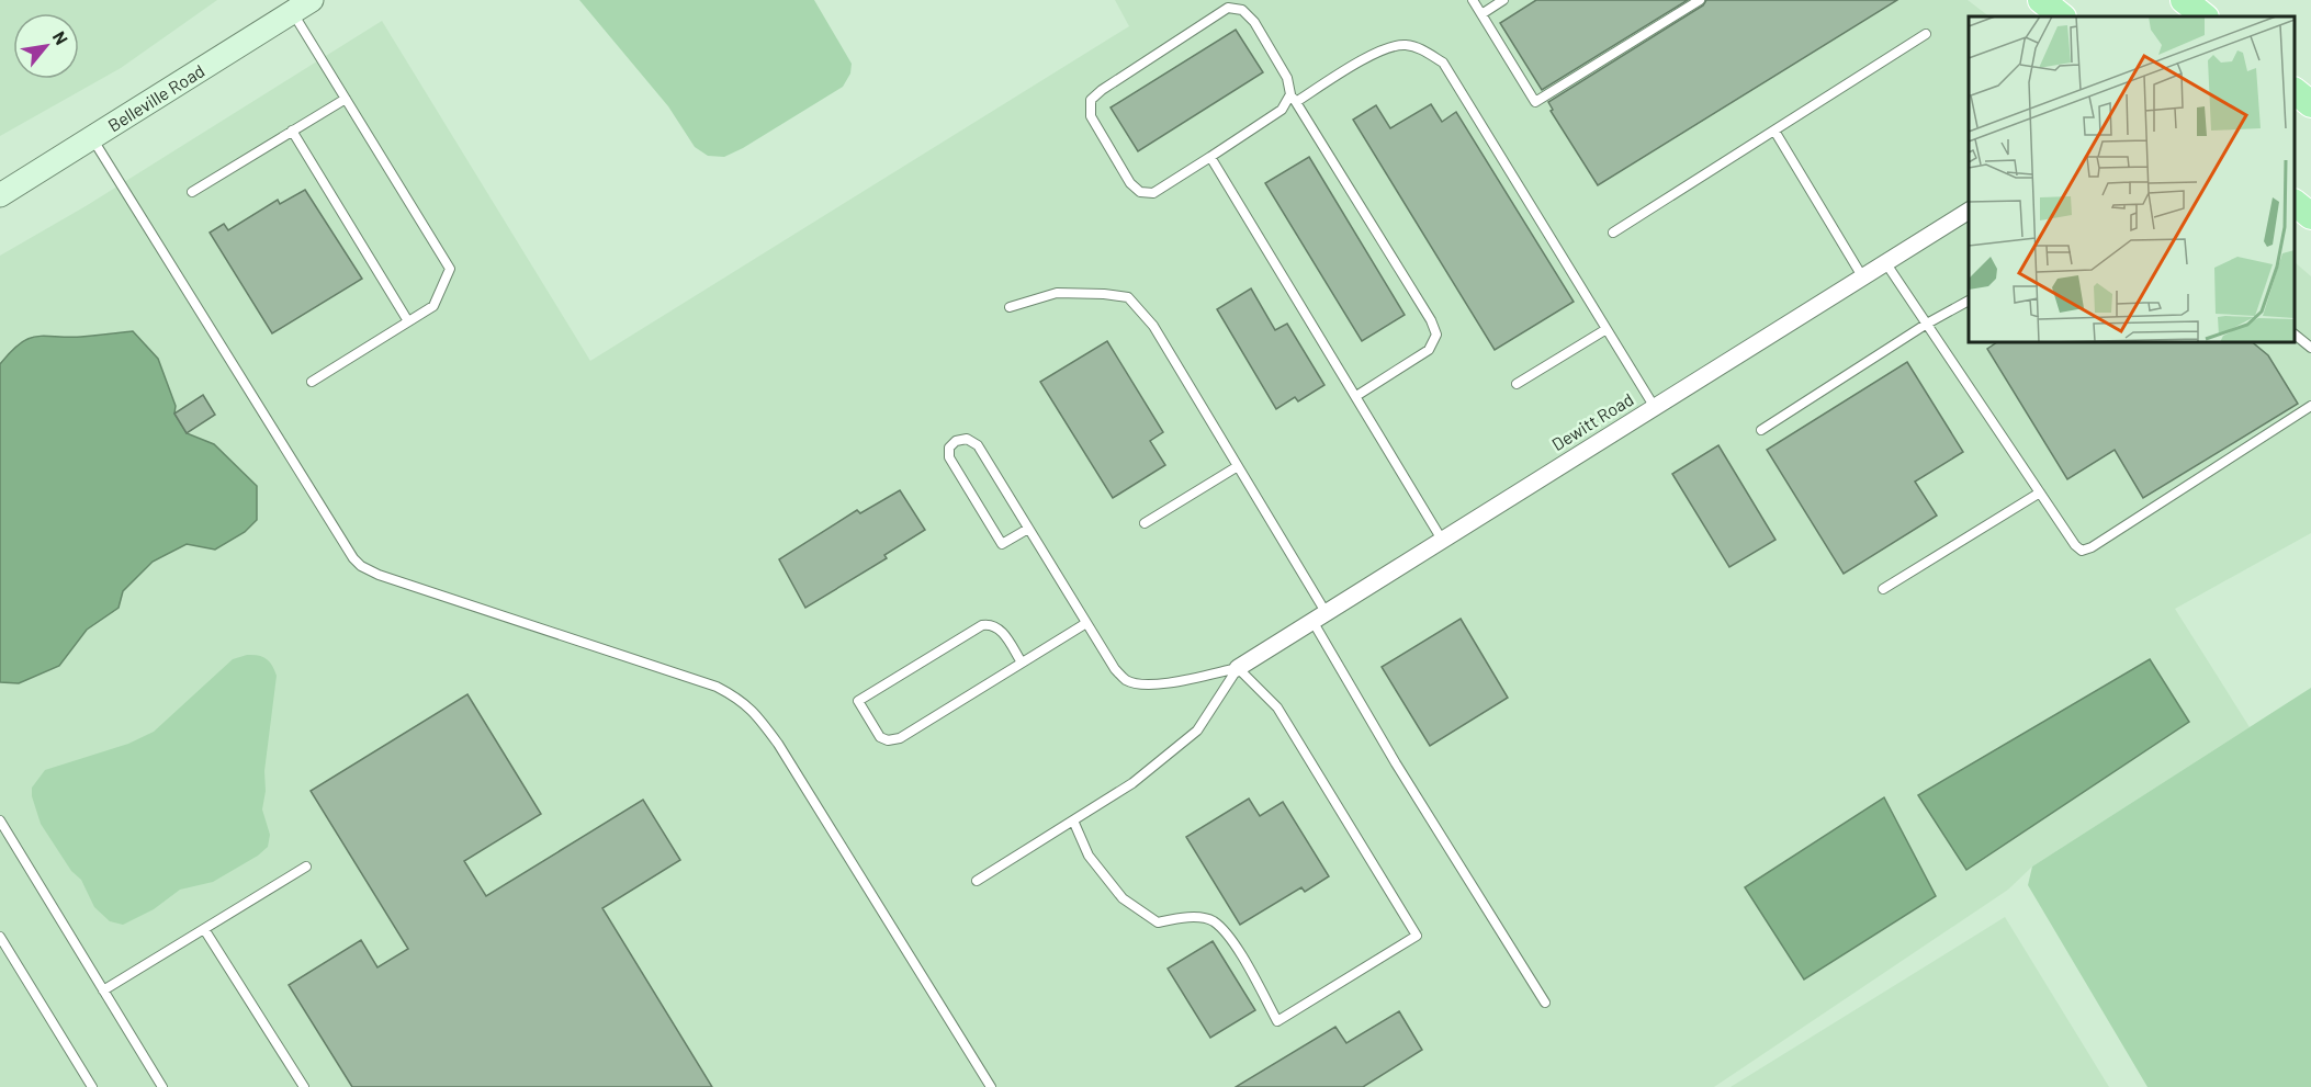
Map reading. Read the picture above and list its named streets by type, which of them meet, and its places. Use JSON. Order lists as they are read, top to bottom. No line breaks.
{"streets":{"main road":["Belleville Road"],"street":["Dewitt Road"]},"north":"top right"}
